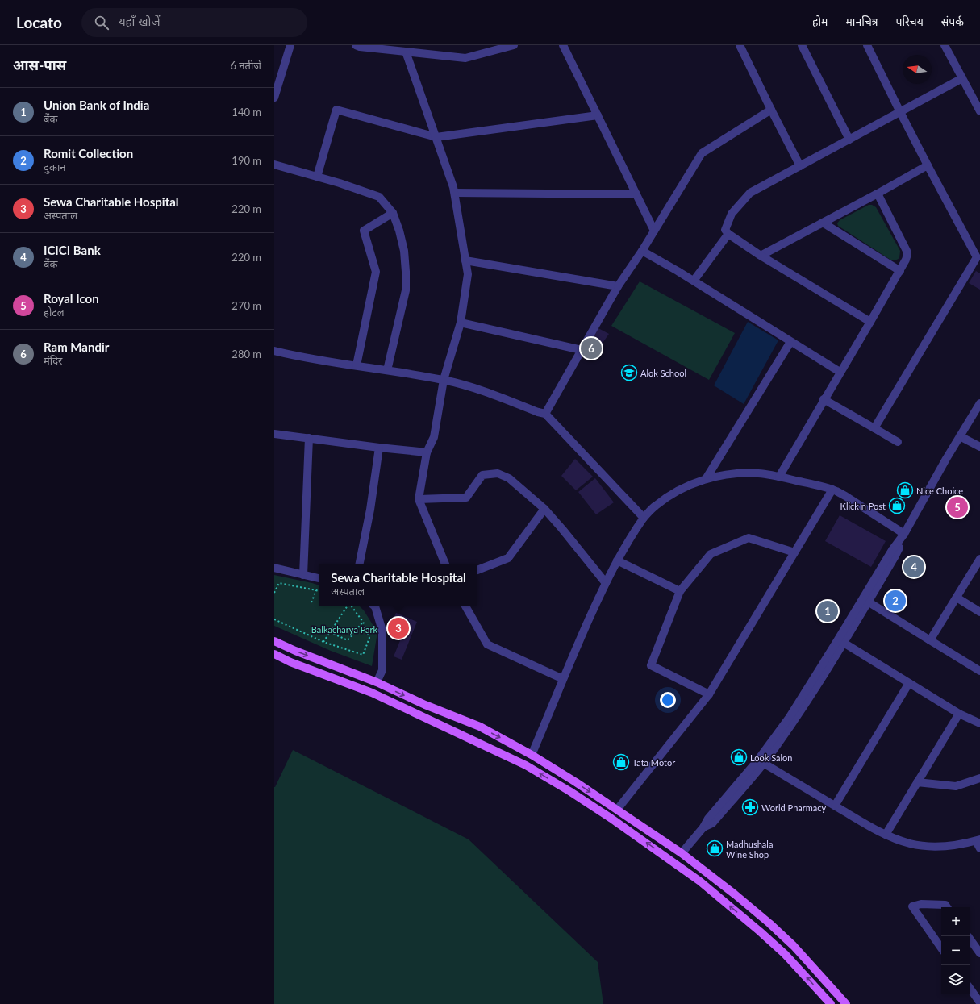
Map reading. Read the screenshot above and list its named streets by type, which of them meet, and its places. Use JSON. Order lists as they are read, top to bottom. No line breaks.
{"parks":["Balkacharya Park"],"places":{"school or university":["Alok School"],"shop":["Nice Choice","Klick n Post","Look Salon","Tata Motor","Madhushala Wine Shop"],"pharmacy":["World Pharmacy"]},"north":"left","page":{"header":"Locato","search":"यहाँ खोजें","nav":["होम","मानचित्र","परिचय","संपर्क"],"heading":["आस-पास","6 नतीजे"],"list":[{"mark":"1","name":"Union Bank of India","note":"बैंक","value":"140 m"},{"mark":"2","name":"Romit Collection","note":"दुकान","value":"190 m"},{"mark":"3","name":"Sewa Charitable Hospital","note":"अस्पताल","value":"220 m"},{"mark":"4","name":"ICICI Bank","note":"बैंक","value":"220 m"},{"mark":"5","name":"Royal Icon","note":"होटल","value":"270 m"},{"mark":"6","name":"Ram Mandir","note":"मंदिर","value":"280 m"}],"pins":["6","5","4","2","1","3"],"popup":["Sewa Charitable Hospital","अस्पताल"],"map_buttons":["+","−"]}}
